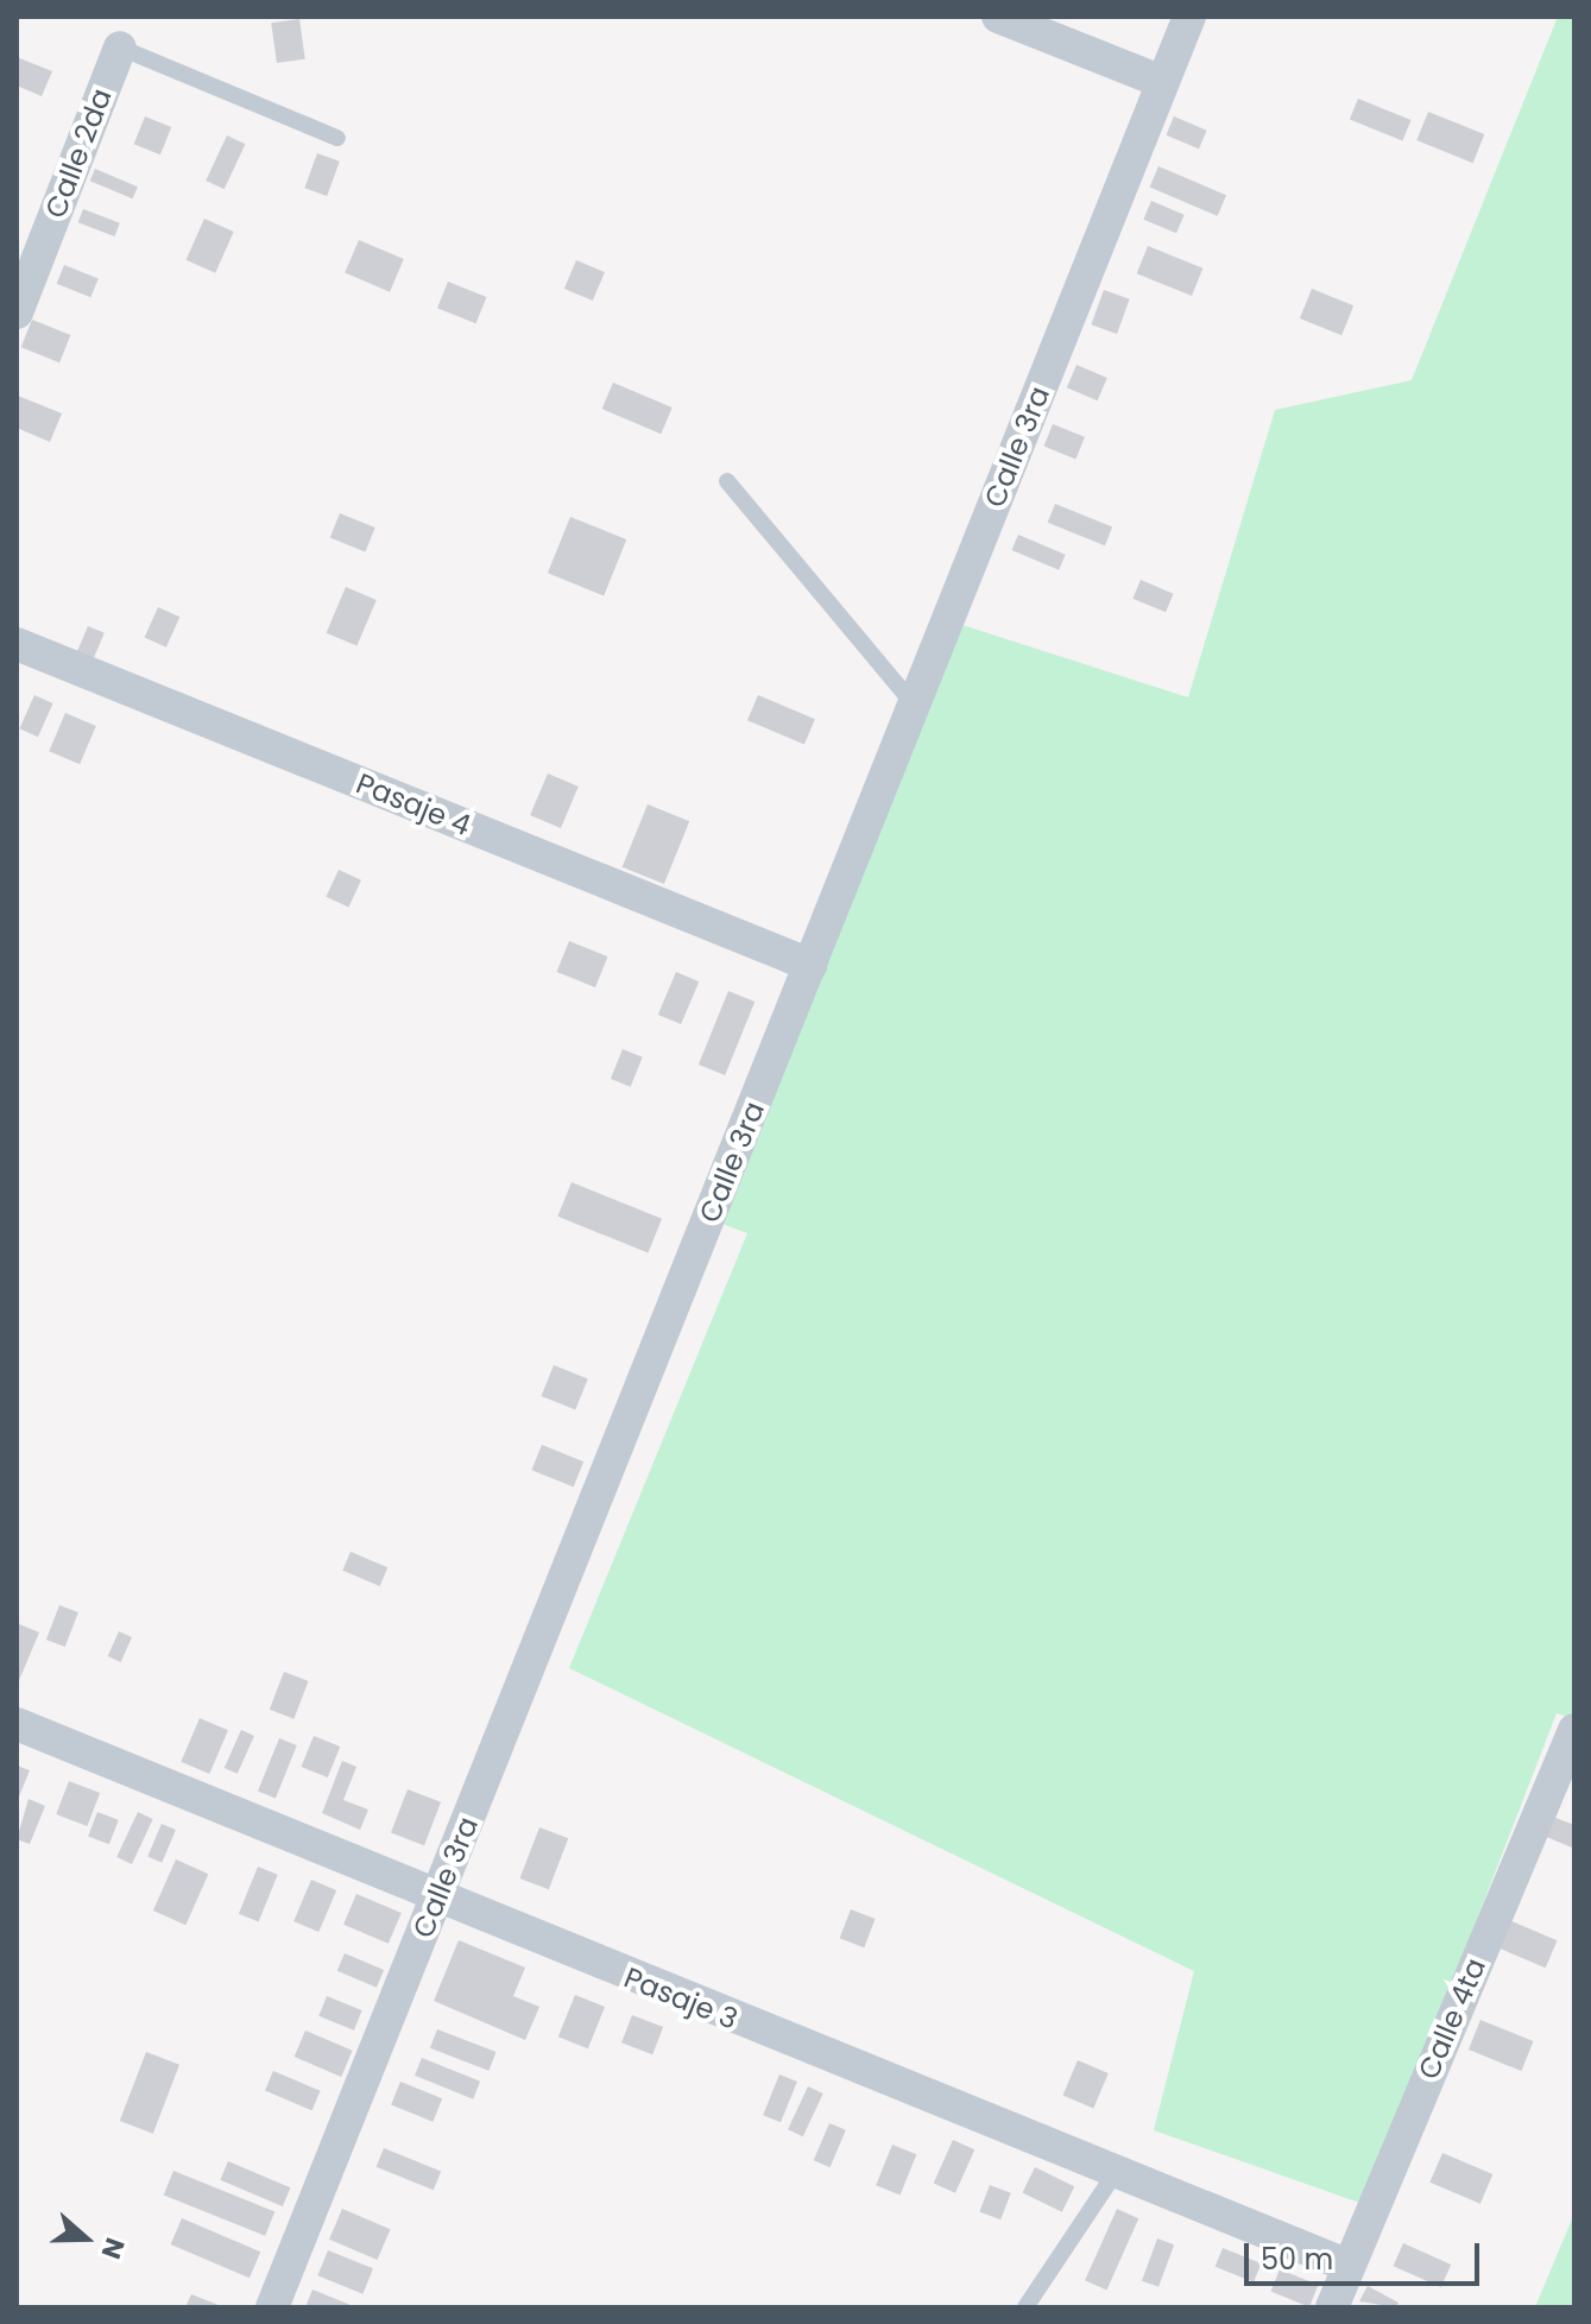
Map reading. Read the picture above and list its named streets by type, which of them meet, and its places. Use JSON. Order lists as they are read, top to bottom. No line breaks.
{"streets":{"street":["Calle 2da","Calle 3ra","Pasaje 4","Pasaje 3","Calle 4ta"]},"crossings":[["Calle 3ra","Pasaje 4"],["Calle 3ra","Pasaje 3"],["Pasaje 3","Calle 4ta"]],"scale_bar":"50 m","north":"right"}
